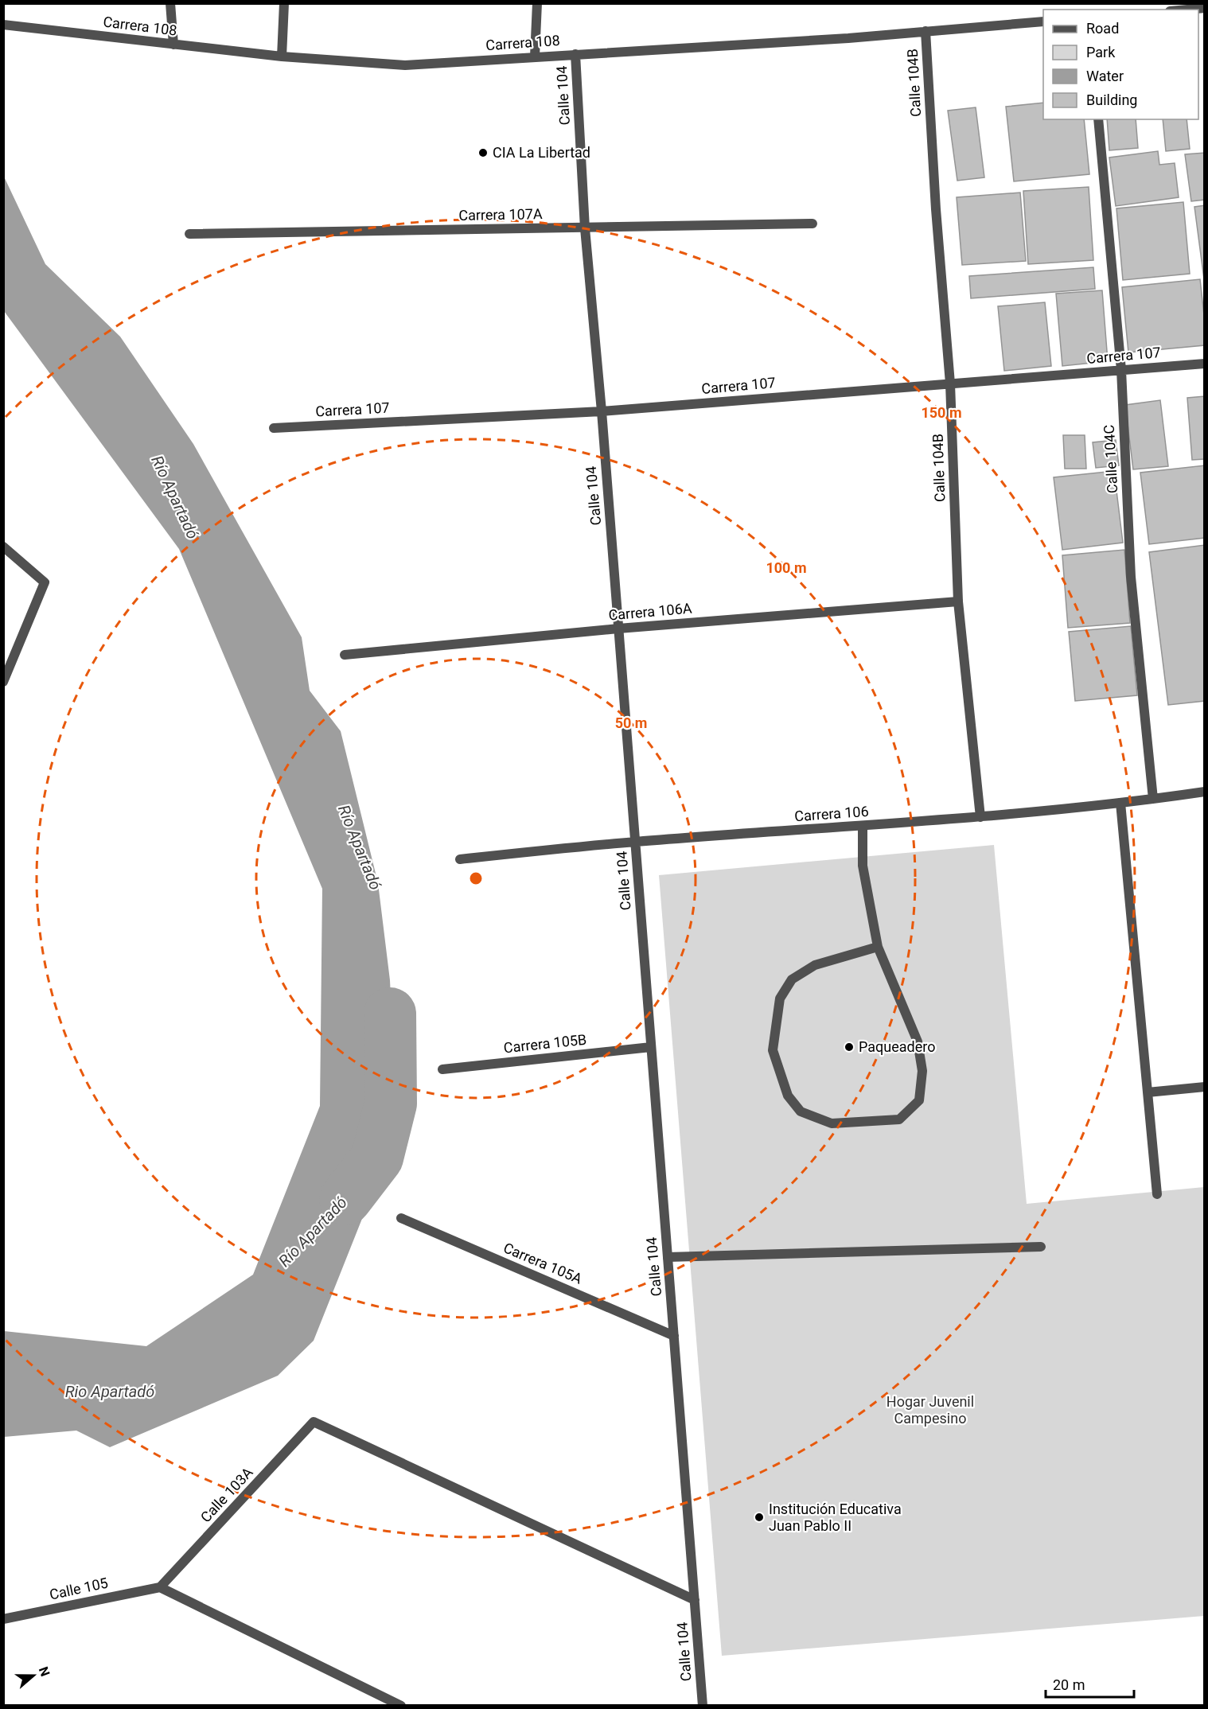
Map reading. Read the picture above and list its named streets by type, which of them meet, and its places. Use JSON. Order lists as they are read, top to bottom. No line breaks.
{"streets":{"street":["Carrera 108","Calle 104B","Calle 104","Carrera 107A","Carrera 107","Calle 104C","Carrera 106A","Carrera 106","Carrera 105B","Carrera 105A","Calle 103A","Calle 105"]},"crossings":[["Carrera 108","Calle 104B"],["Carrera 108","Calle 104"],["Calle 104B","Carrera 107"],["Calle 104B","Carrera 106A"],["Calle 104B","Carrera 106"],["Calle 104","Carrera 107A"],["Calle 104","Carrera 107"],["Calle 104","Carrera 106A"],["Calle 104","Carrera 106"],["Calle 104","Carrera 105B"],["Calle 104","Carrera 105A"],["Calle 104","Calle 103A"],["Carrera 107","Calle 104C"],["Calle 104C","Carrera 106"],["Calle 103A","Calle 105"]],"water":["Río Apartadó","Rio Apartadó"],"parks":["Hogar Juvenil Campesino"],"places":["CIA La Libertad","Paqueadero","Institución Educativa Juan Pablo II"],"legend":["Road","Park","Water","Building"],"scale_bar":"20 m","north":"right","rings":["150 m","100 m","50 m"]}
